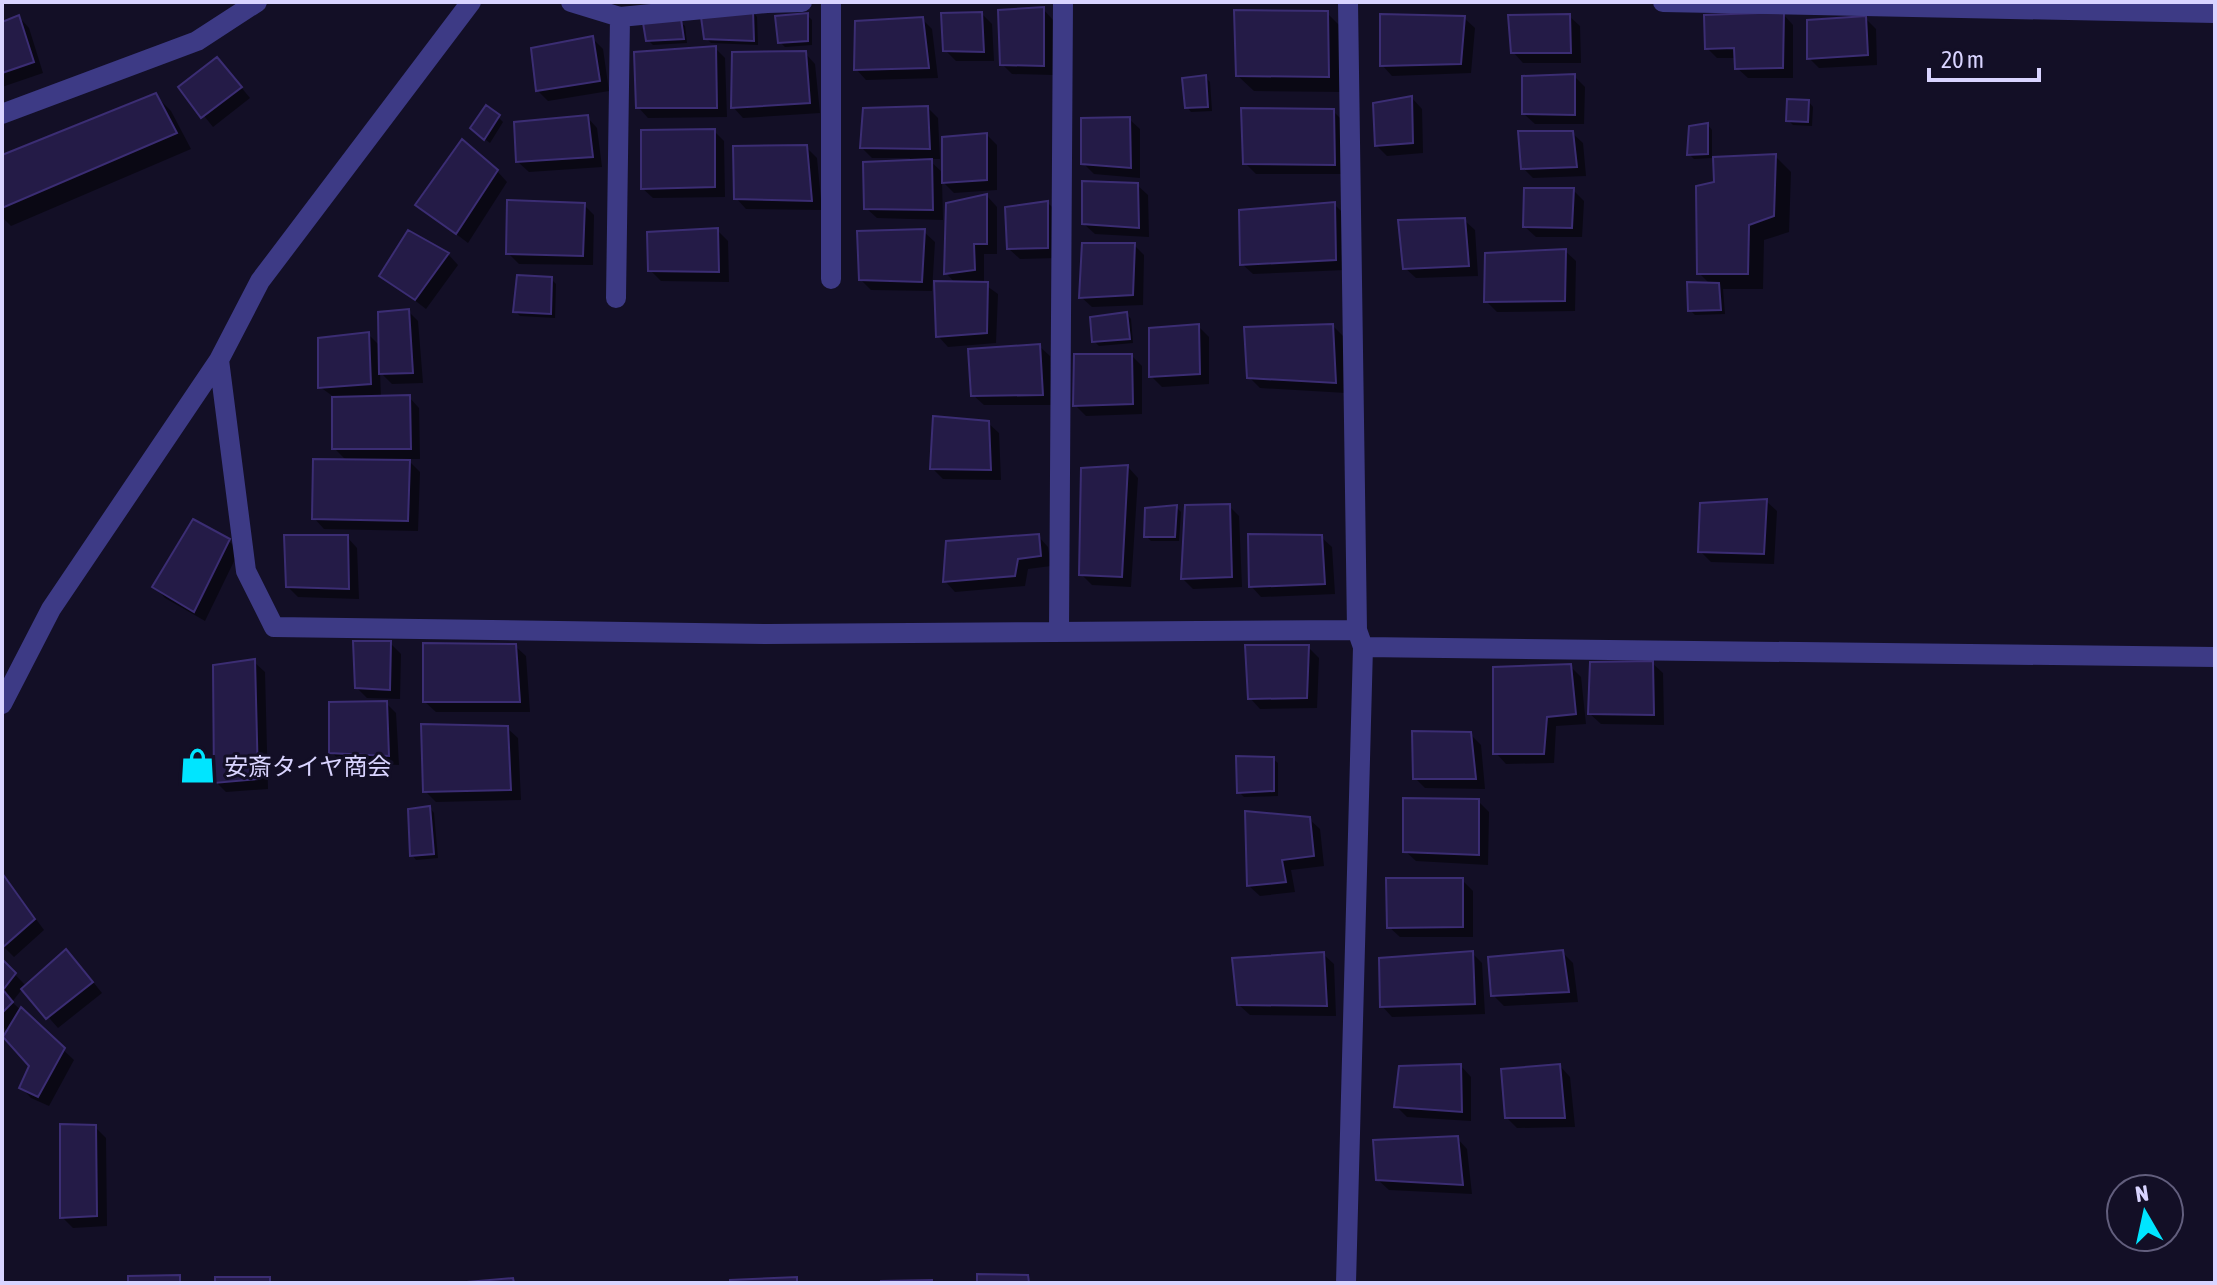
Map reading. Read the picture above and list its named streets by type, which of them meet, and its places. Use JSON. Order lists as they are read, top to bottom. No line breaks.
{"places":{"shop":["安斎タイヤ商会"]},"scale_bar":"20 m","north":"top"}
